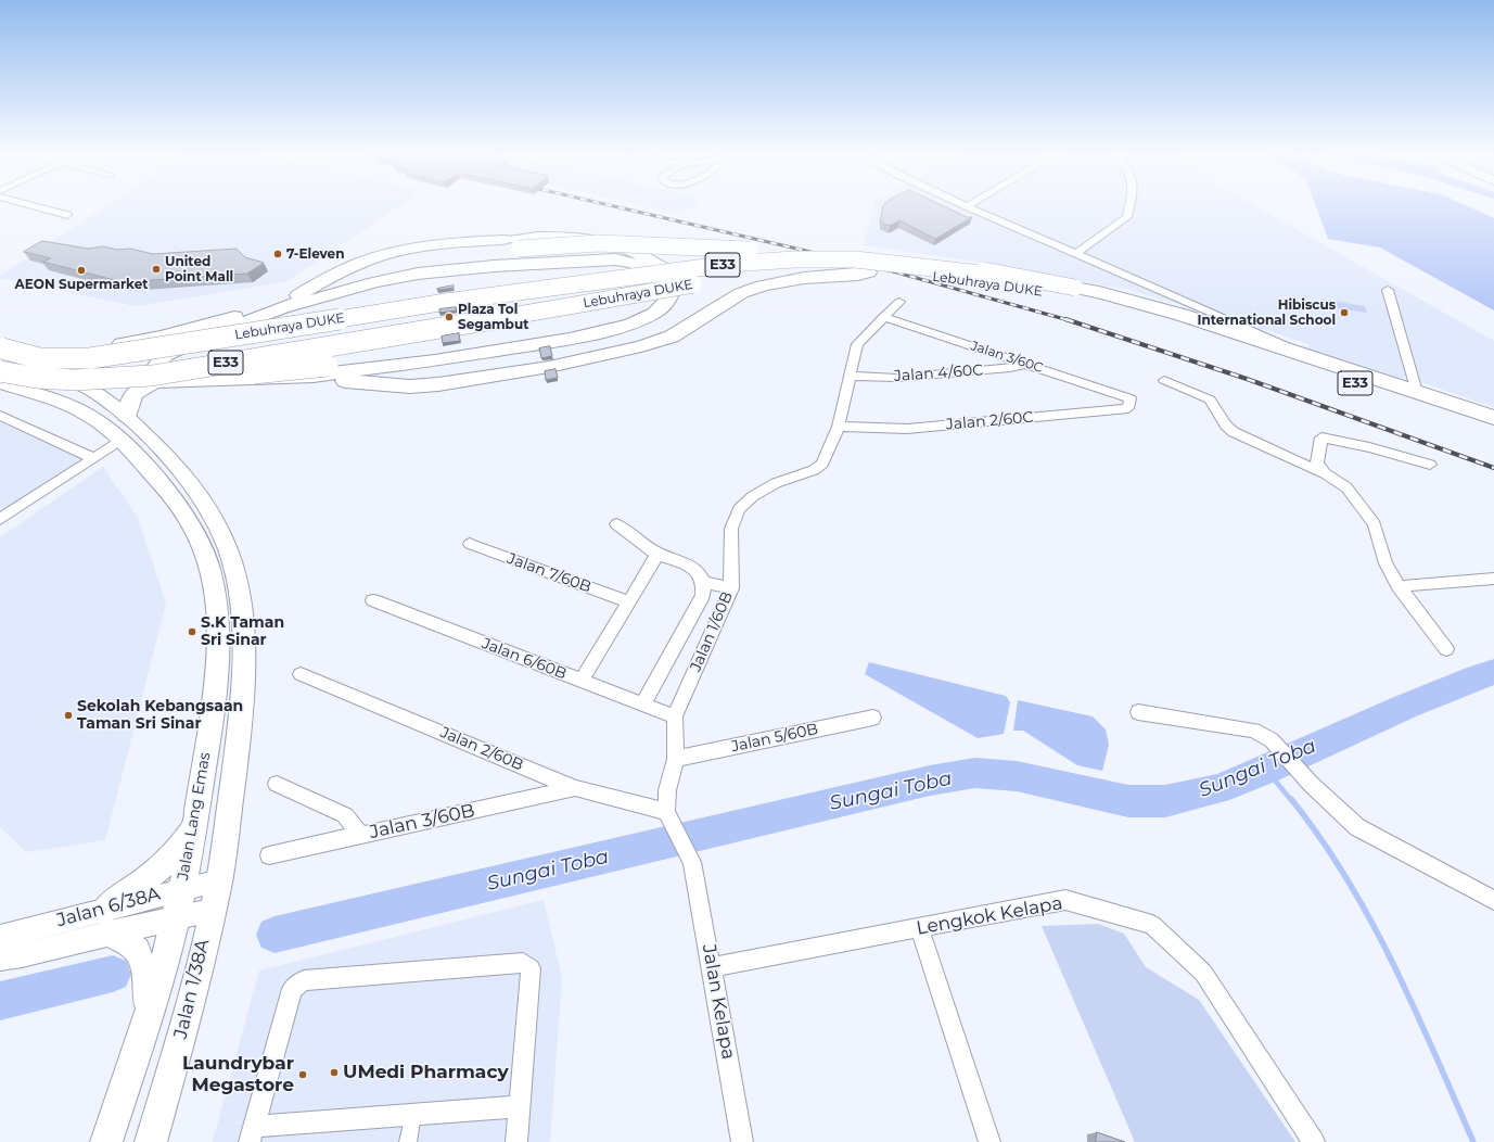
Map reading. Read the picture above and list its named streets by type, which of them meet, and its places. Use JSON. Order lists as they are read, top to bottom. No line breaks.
{"streets":{"highway":["E33","Lebuhraya DUKE"],"main road":["Jalan Lang Emas","Jalan 1/38A"],"street":["Jalan 3/60C","Jalan 4/60C","Jalan 2/60C","Jalan 7/60B","Jalan 1/60B","Jalan 6/60B","Jalan 5/60B","Jalan 2/60B","Jalan 3/60B","Jalan 6/38A","Lengkok Kelapa","Jalan Kelapa"]},"crossings":[["Lebuhraya DUKE","Jalan Lang Emas"],["Jalan 3/60C","Jalan 4/60C"],["Jalan 3/60C","Jalan 2/60C"],["Jalan 3/60C","Jalan 1/60B"],["Jalan 4/60C","Jalan 1/60B"],["Jalan 2/60C","Jalan 1/60B"],["Jalan 1/60B","Jalan 6/60B"],["Jalan 1/60B","Jalan 5/60B"],["Jalan 1/60B","Jalan 2/60B"],["Jalan 1/60B","Jalan Kelapa"],["Jalan 2/60B","Jalan 3/60B"],["Jalan 2/60B","Jalan Kelapa"],["Jalan Lang Emas","Jalan 6/38A"],["Jalan Lang Emas","Jalan 1/38A"],["Jalan 6/38A","Jalan 1/38A"],["Lengkok Kelapa","Jalan Kelapa"]],"water":["Sungai Toba"],"places":["7-Eleven","United Point Mall","AEON Supermarket","Hibiscus International School","Plaza Tol Segambut","S.K Taman Sri Sinar","Sekolah Kebangsaan Taman Sri Sinar","UMedi Pharmacy","Laundrybar Megastore"]}
